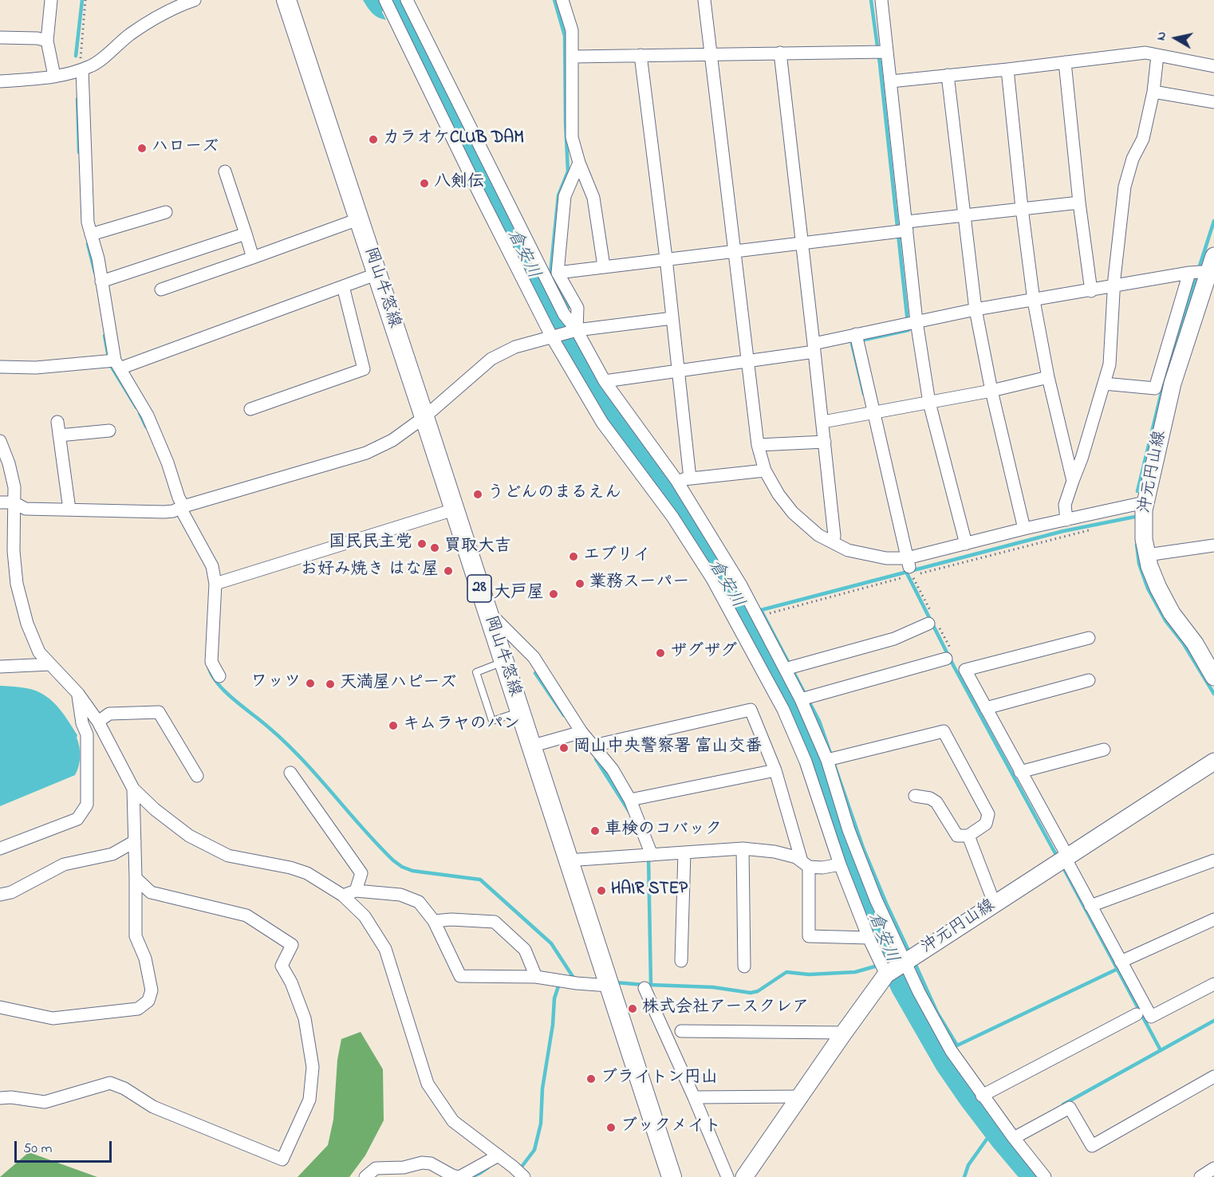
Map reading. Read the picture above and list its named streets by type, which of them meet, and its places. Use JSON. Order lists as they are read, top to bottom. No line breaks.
{"streets":{"main road":["岡山牛窓線","沖元円山線","28"]},"water":["倉安川"],"places":["カラオケCLUB DAM","ハローズ","八剣伝","うどんのまるえん","国民民主党","買取大吉","エブリイ","お好み焼き はな屋","業務スーパー","大戸屋","ザグザグ","ワッツ","天満屋ハピーズ","キムラヤのパン","岡山中央警察署 富山交番","車検のコバック","HAIR STEP","株式会社アースクレア","ブライトン円山","ブックメイト"],"scale_bar":"50 m","north":"left"}
